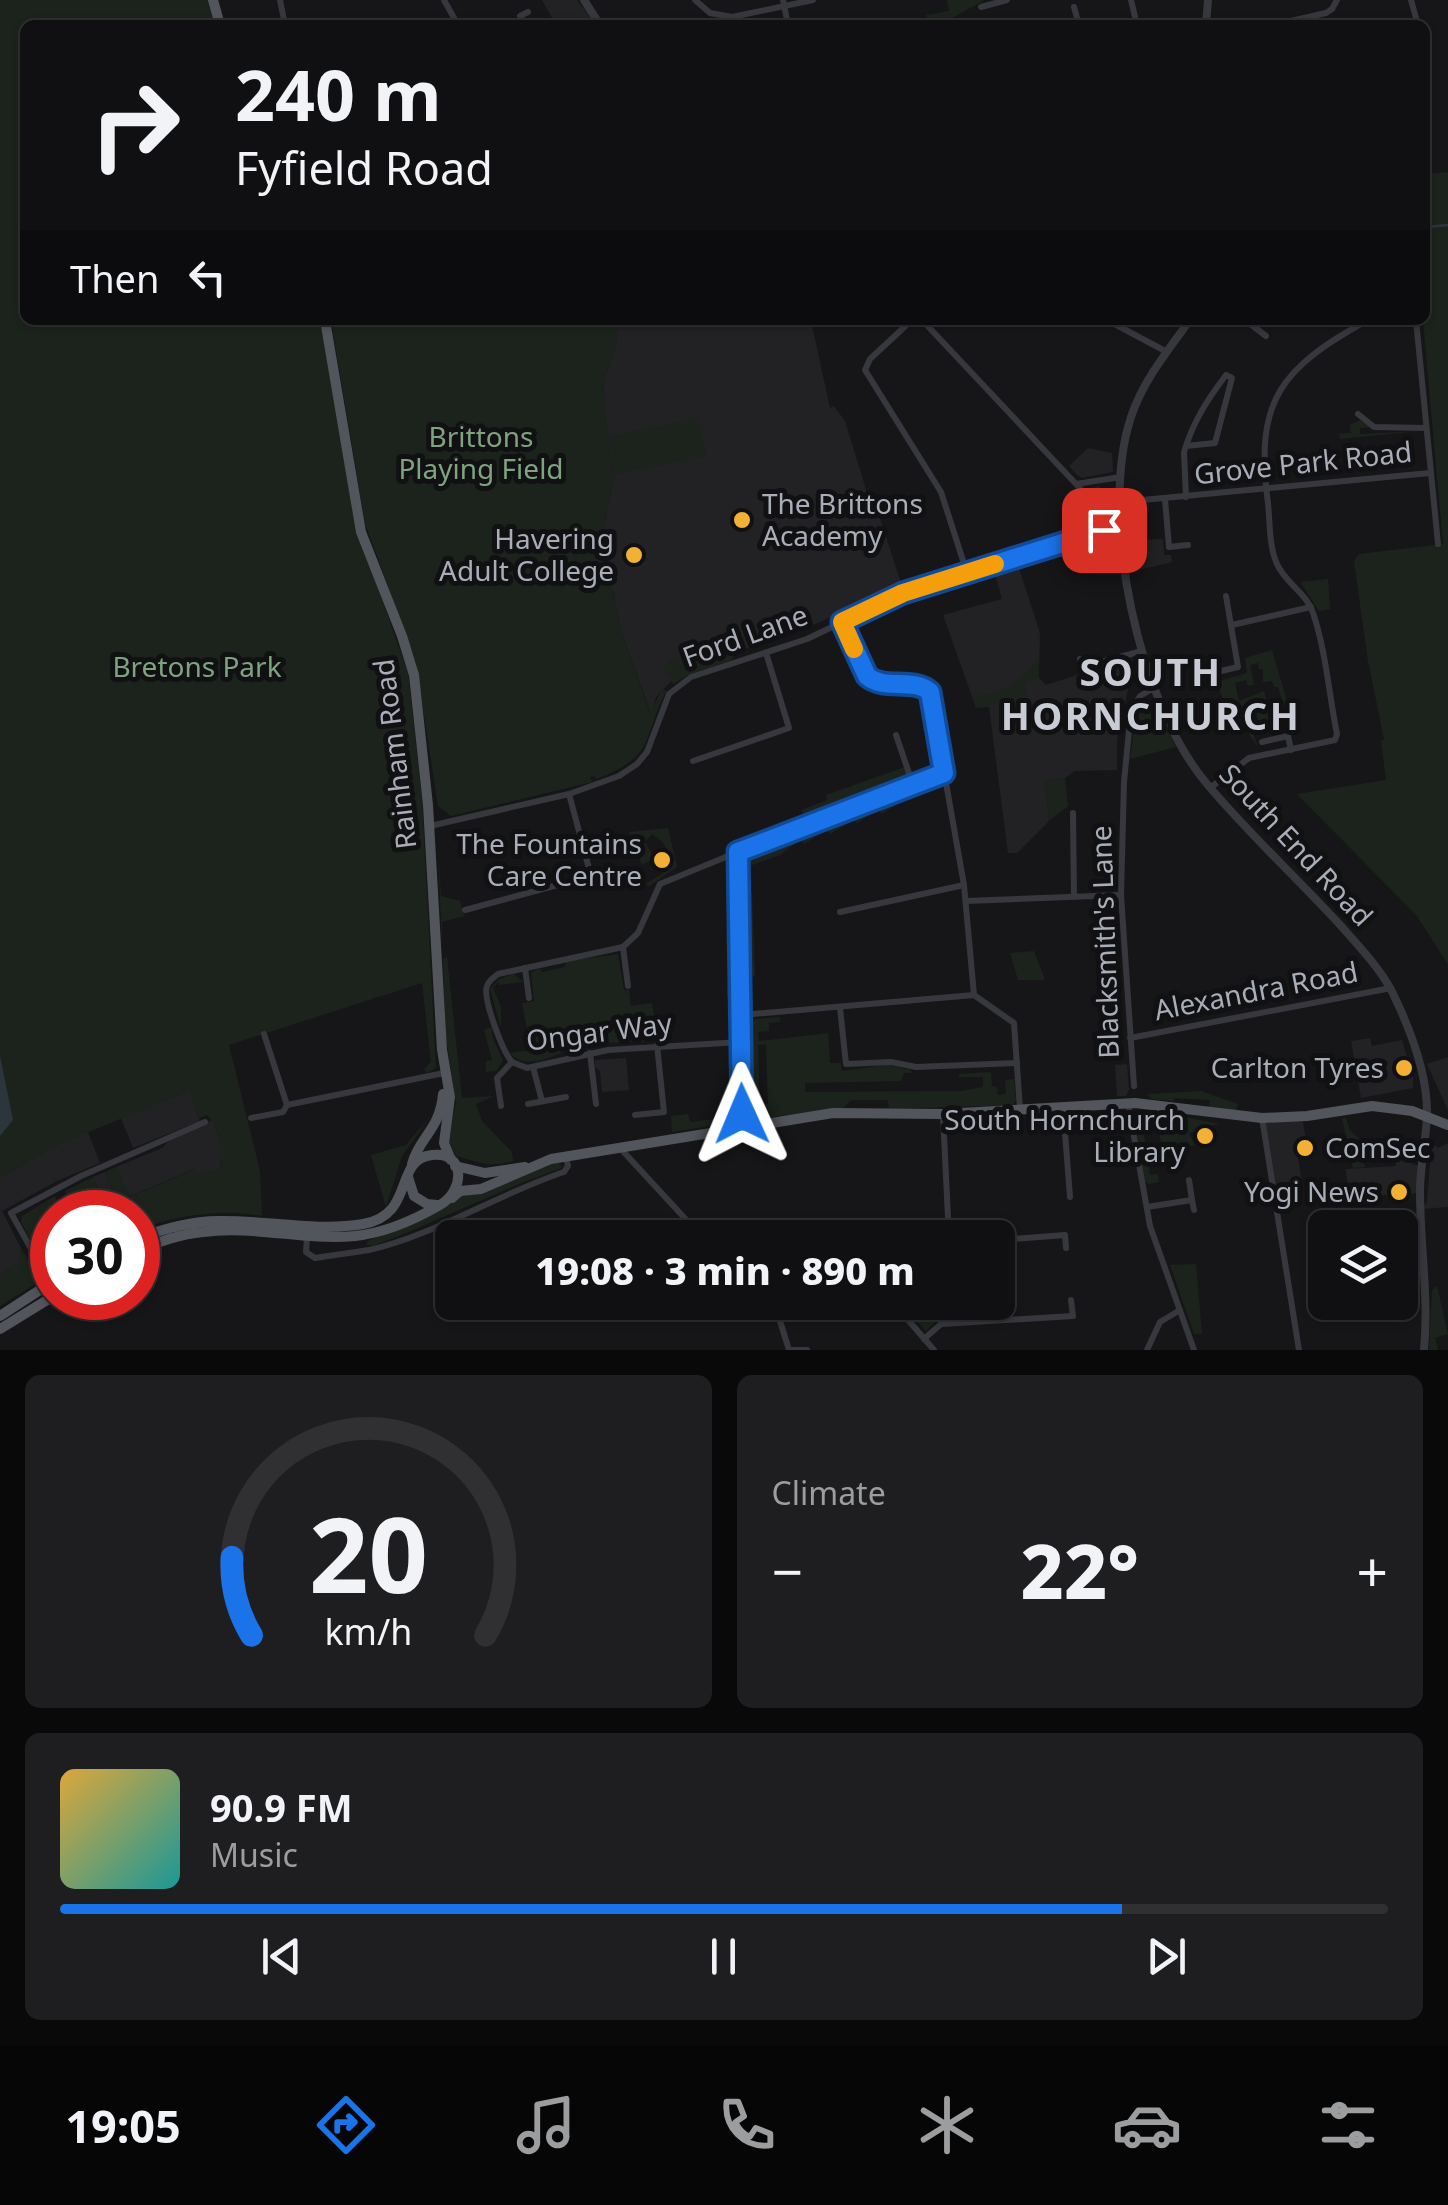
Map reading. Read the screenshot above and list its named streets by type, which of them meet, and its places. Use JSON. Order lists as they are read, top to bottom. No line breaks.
{"streets":{"main road":["Rainham Road"],"street":["Grove Park Road","Ford Lane","South End Road","Blacksmith's Lane","Alexandra Road","Ongar Way"]},"crossings":[["Grove Park Road","South End Road"],["Ford Lane","Rainham Road"],["Ford Lane","South End Road"],["South End Road","Blacksmith's Lane"],["South End Road","Alexandra Road"],["Blacksmith's Lane","Alexandra Road"]],"districts":["SOUTH HORNCHURCH"],"parks":["Brittons Playing Field","Bretons Park"],"places":["The Brittons Academy","Havering Adult College","The Fountains Care Centre","Carlton Tyres","South Hornchurch Library","ComSec","Yogi News"],"page":{"turn":["240 m","Fyfield Road"],"then":"Then","limit":"30","trip":"19:08 · 3 min · 890 m","tile":"Climate","heat":["−","22°","+"],"song":["90.9 FM","Music"],"tabs":"19:05","gauge":["20","km/h"]}}
